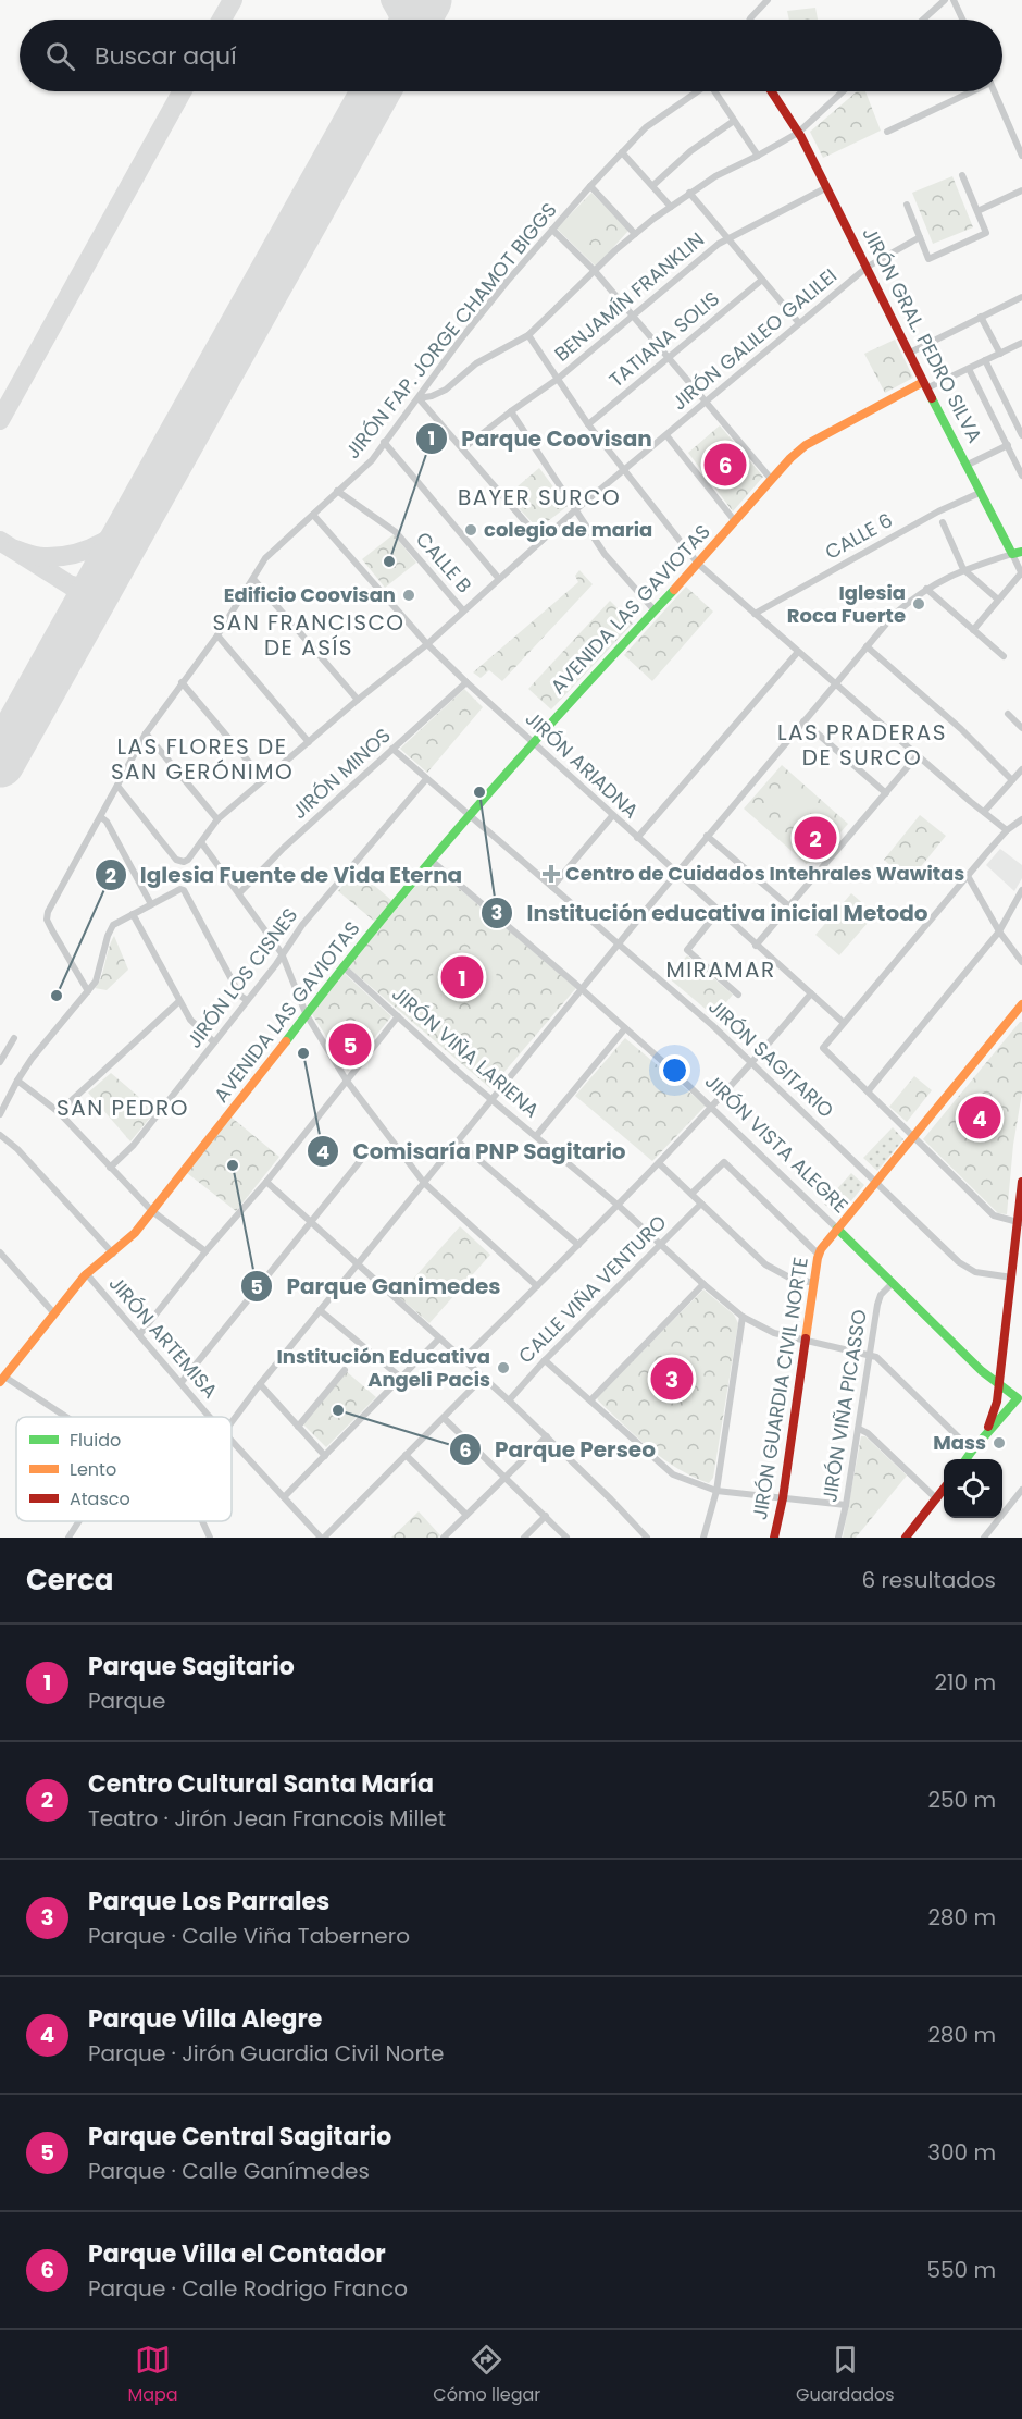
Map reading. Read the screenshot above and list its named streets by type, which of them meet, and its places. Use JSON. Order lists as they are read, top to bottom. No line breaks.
{"streets":{"street":["BENJAMÍN FRANKLIN","JIRÓN FAP. JORGE CHAMOT BIGGS","JIRÓN GRAL. PEDRO SILVA","TATIANA SOLIS","JIRÓN GALILEO GALILEI","CALLE 6","CALLE B","AVENIDA LAS GAVIOTAS","JIRÓN ARIADNA","JIRÓN MINOS","JIRÓN LOS CISNES","JIRÓN VIÑA LARIENA","JIRÓN SAGITARIO","JIRÓN VISTA ALEGRE","CALLE VIÑA VENTURO","JIRÓN ARTEMISA","JIRÓN GUARDIA CIVIL NORTE","JIRÓN VIÑA PICASSO"]},"crossings":[["BENJAMÍN FRANKLIN","JIRÓN GRAL. PEDRO SILVA"],["JIRÓN FAP. JORGE CHAMOT BIGGS","JIRÓN GALILEO GALILEI"],["JIRÓN FAP. JORGE CHAMOT BIGGS","CALLE B"],["JIRÓN FAP. JORGE CHAMOT BIGGS","JIRÓN ARIADNA"],["JIRÓN GRAL. PEDRO SILVA","JIRÓN GALILEO GALILEI"],["JIRÓN GRAL. PEDRO SILVA","CALLE 6"],["JIRÓN GRAL. PEDRO SILVA","AVENIDA LAS GAVIOTAS"],["JIRÓN GALILEO GALILEI","CALLE B"],["JIRÓN GALILEO GALILEI","JIRÓN ARIADNA"],["AVENIDA LAS GAVIOTAS","JIRÓN ARIADNA"],["AVENIDA LAS GAVIOTAS","JIRÓN VIÑA LARIENA"],["AVENIDA LAS GAVIOTAS","JIRÓN SAGITARIO"],["AVENIDA LAS GAVIOTAS","JIRÓN VISTA ALEGRE"],["AVENIDA LAS GAVIOTAS","JIRÓN ARTEMISA"],["JIRÓN ARIADNA","JIRÓN MINOS"],["JIRÓN MINOS","JIRÓN SAGITARIO"],["JIRÓN LOS CISNES","JIRÓN SAGITARIO"],["JIRÓN VIÑA LARIENA","CALLE VIÑA VENTURO"],["JIRÓN VIÑA LARIENA","JIRÓN GUARDIA CIVIL NORTE"],["JIRÓN VIÑA LARIENA","JIRÓN VIÑA PICASSO"],["JIRÓN SAGITARIO","JIRÓN GUARDIA CIVIL NORTE"],["JIRÓN VISTA ALEGRE","JIRÓN GUARDIA CIVIL NORTE"],["JIRÓN VISTA ALEGRE","JIRÓN VIÑA PICASSO"]],"districts":["BAYER SURCO","SAN FRANCISCO DE ASÍS","LAS PRADERAS DE SURCO","LAS FLORES DE SAN GERÓNIMO","MIRAMAR","SAN PEDRO"],"places":{"other":["colegio de maria","Parque Coovisan","Edificio Coovisan","Iglesia Roca Fuerte","Institución educativa inicial Metodo","Iglesia Fuente de Vida Eterna","Comisaría PNP Sagitario","Parque Ganimedes","Institución Educativa Angeli Pacis","Parque Perseo","Mass"],"health":["Centro de Cuidados Intehrales Wawitas"]},"legend":["Fluido","Lento","Atasco"],"page":{"search":"Buscar aquí","pins":["6","2","1","5","4","3"],"heading":["Cerca","6 resultados"],"list":[{"mark":"1","name":"Parque Sagitario","note":"Parque","value":"210 m"},{"mark":"2","name":"Centro Cultural Santa María","note":"Teatro · Jirón Jean Francois Millet","value":"250 m"},{"mark":"3","name":"Parque Los Parrales","note":"Parque · Calle Viña Tabernero","value":"280 m"},{"mark":"4","name":"Parque Villa Alegre","note":"Parque · Jirón Guardia Civil Norte","value":"280 m"},{"mark":"5","name":"Parque Central Sagitario","note":"Parque · Calle Ganímedes","value":"300 m"},{"mark":"6","name":"Parque Villa el Contador","note":"Parque · Calle Rodrigo Franco","value":"550 m"}],"nav":["Mapa","Cómo llegar","Guardados"]}}
